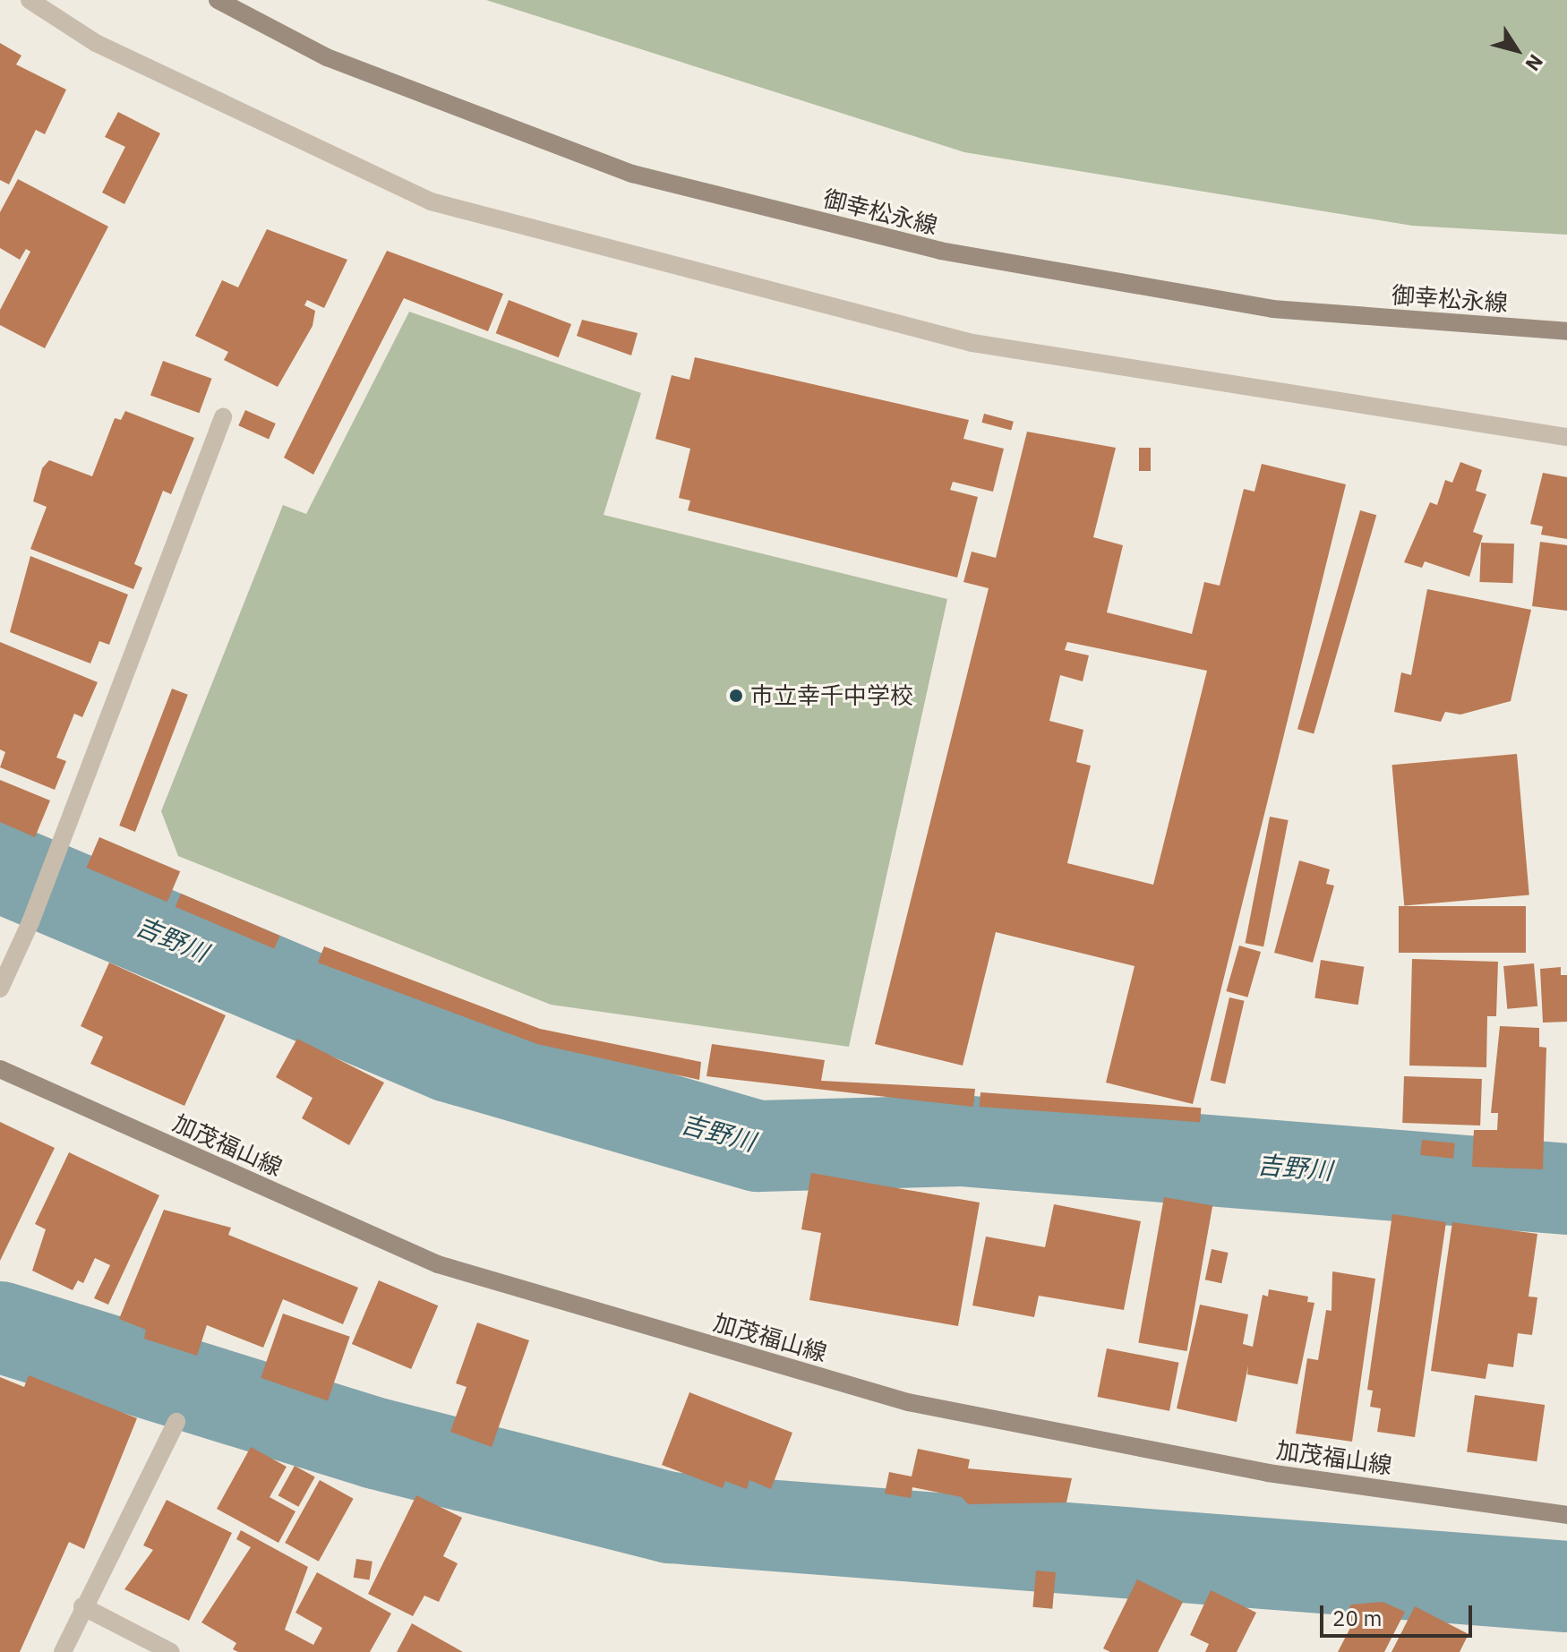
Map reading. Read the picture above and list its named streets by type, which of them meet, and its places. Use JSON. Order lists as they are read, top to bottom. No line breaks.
{"streets":{"main road":["御幸松永線","加茂福山線"]},"water":["吉野川"],"places":["市立幸千中学校"],"scale_bar":"20 m","north":"bottom right"}
